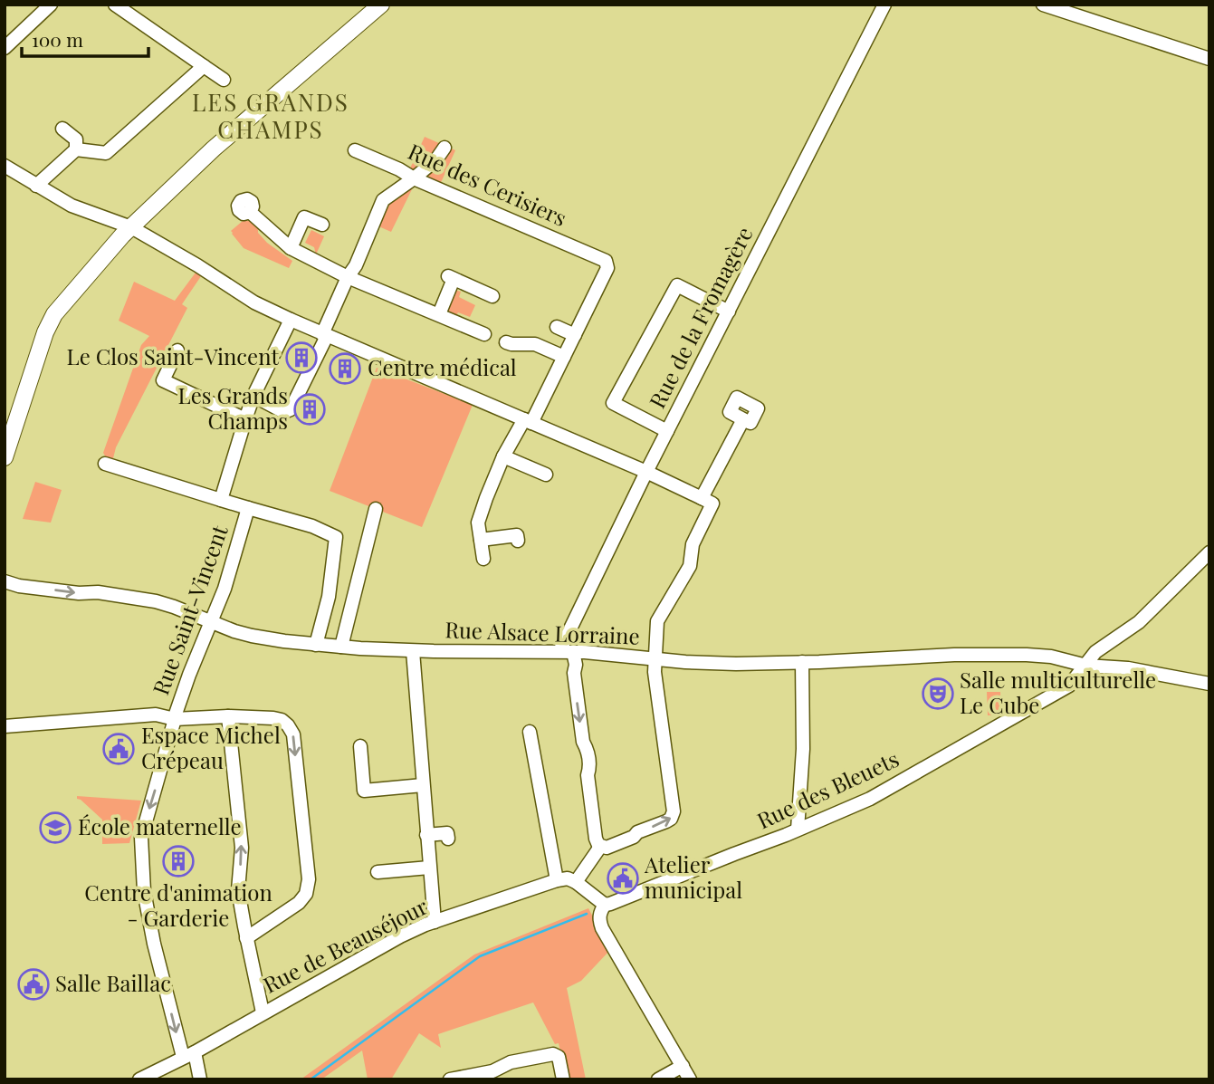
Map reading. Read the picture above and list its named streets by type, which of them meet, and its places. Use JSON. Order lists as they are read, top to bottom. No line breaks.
{"streets":{"street":["Rue des Cerisiers","Rue de la Fromagère","Rue Saint-Vincent","Rue Alsace Lorraine","Rue des Bleuets","Rue de Beauséjour"]},"crossings":[["Rue de la Fromagère","Rue Alsace Lorraine"],["Rue Saint-Vincent","Rue Alsace Lorraine"],["Rue Saint-Vincent","Rue de Beauséjour"],["Rue Alsace Lorraine","Rue des Bleuets"]],"districts":["LES GRANDS CHAMPS"],"places":{"building":["Le Clos Saint-Vincent","Centre médical","Les Grands Champs","Centre d'animation - Garderie"],"theatre":["Salle multiculturelle Le Cube"],"public building":["Espace Michel Crépeau","Atelier municipal","Salle Baillac"],"school or university":["École maternelle"]},"scale_bar":"100 m"}
